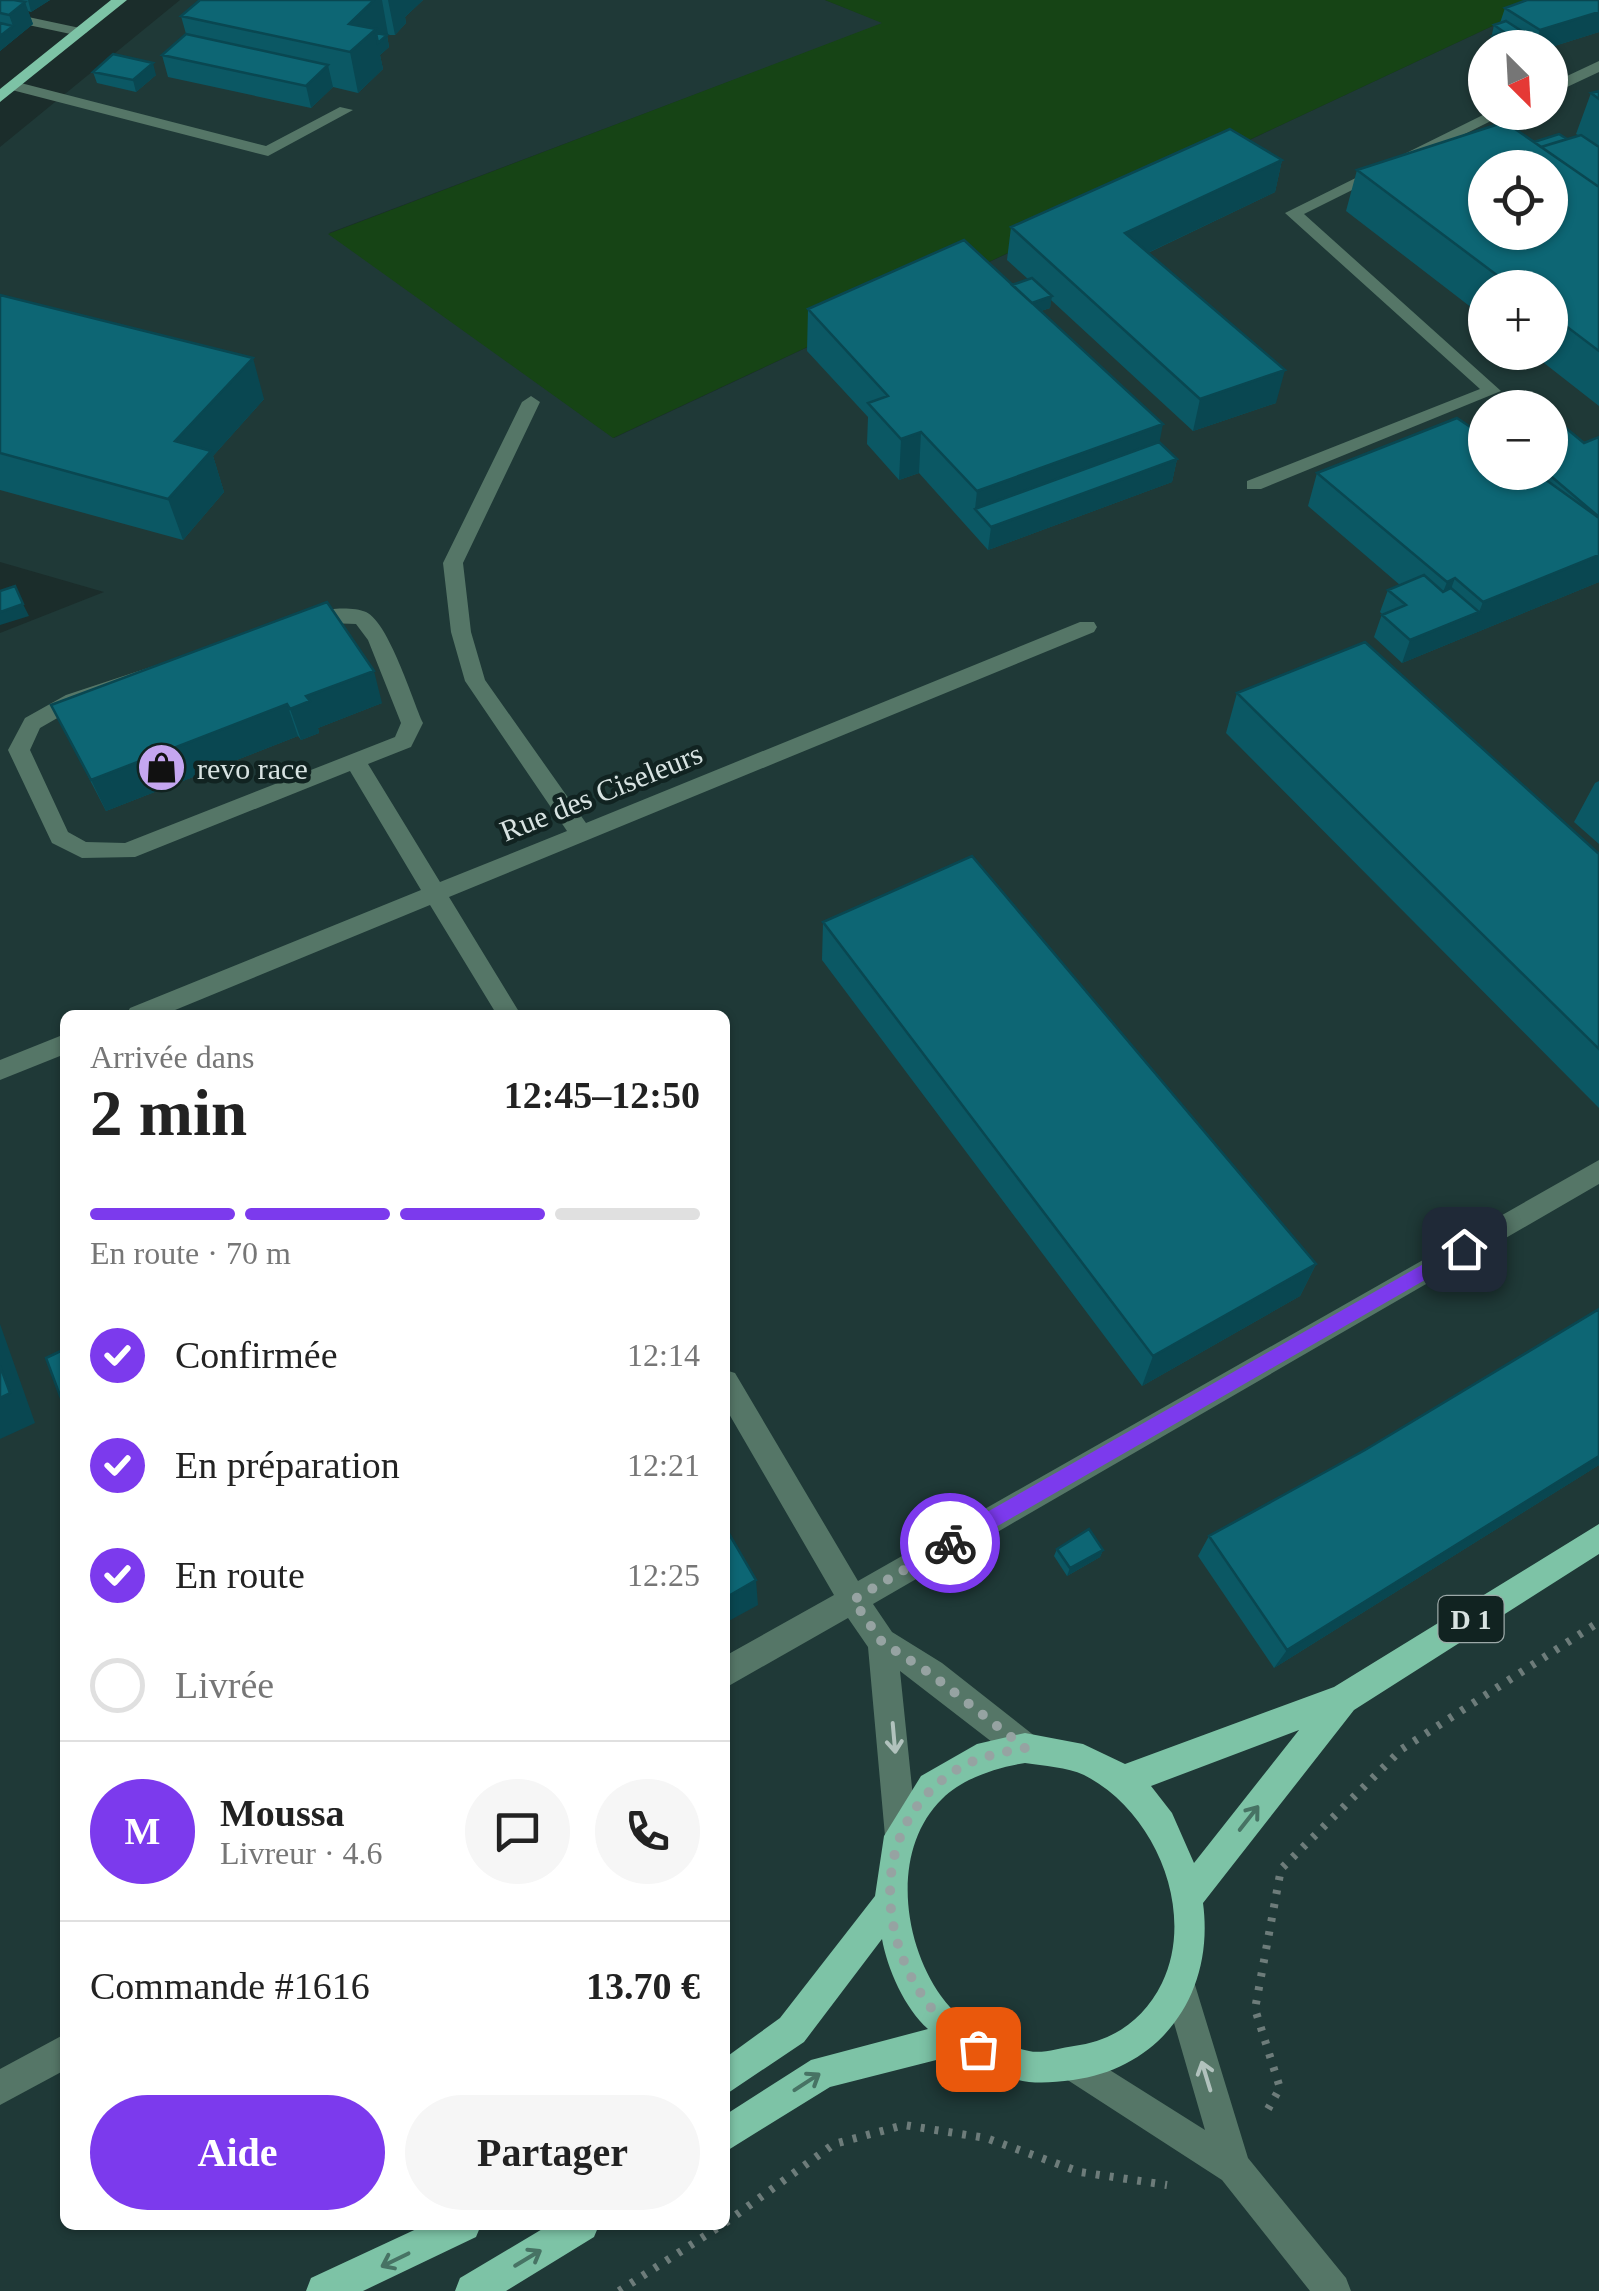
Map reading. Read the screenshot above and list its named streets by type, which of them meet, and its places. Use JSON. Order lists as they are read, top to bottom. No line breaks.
{"streets":{"main road":["D 1"],"street":["Rue des Ciseleurs"]},"places":{"shop":["revo race"]},"north":"bottom right","page":{"map_buttons":["+","−"],"heading":["2 min","Arrivée dans","12:45–12:50"],"panel":["Moussa","Livreur · 4.6","Commande #1616","13.70 €"],"bar":"En route · 70 m","list":[["Confirmée","12:14"],["En préparation","12:21"],["En route","12:25"],"Livrée"],"round":"M","buttons":["Aide","Partager"]}}
